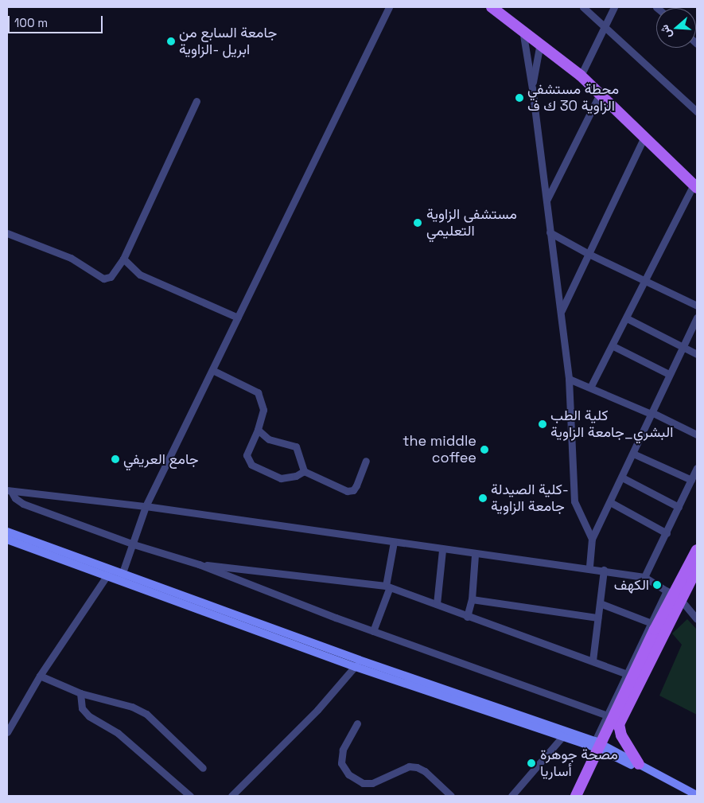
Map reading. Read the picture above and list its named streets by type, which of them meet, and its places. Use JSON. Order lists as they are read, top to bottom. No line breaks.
{"places":["جامعة السابع من ابريل -الزاوية","محطة مستشفي الزاوية 30 ك ف","مستشفى الزاوية التعليمي","كلية الطب البشري_جامعة الزاوية","the middle coffee","جامع العريفي","كلية الصيدلة- جامعة الزاوية","الكهف","مصحة جوهرة أساريا"],"scale_bar":"100 m","north":"left"}
